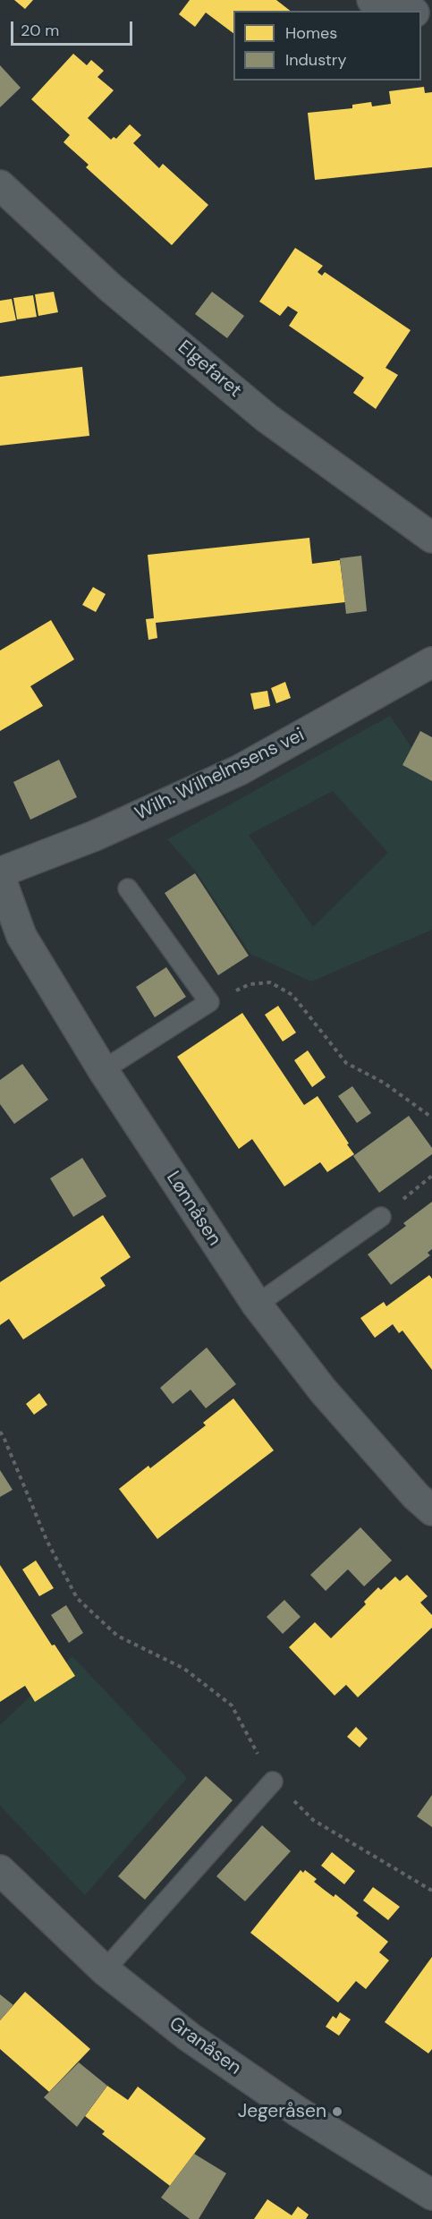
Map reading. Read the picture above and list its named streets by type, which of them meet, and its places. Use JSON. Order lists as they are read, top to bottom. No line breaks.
{"streets":{"street":["Elgefaret","Wilh. Wilhelmsens vei","Lønnåsen","Granåsen"]},"places":["Jegeråsen"],"legend":["Homes","Industry"],"scale_bar":"20 m"}
